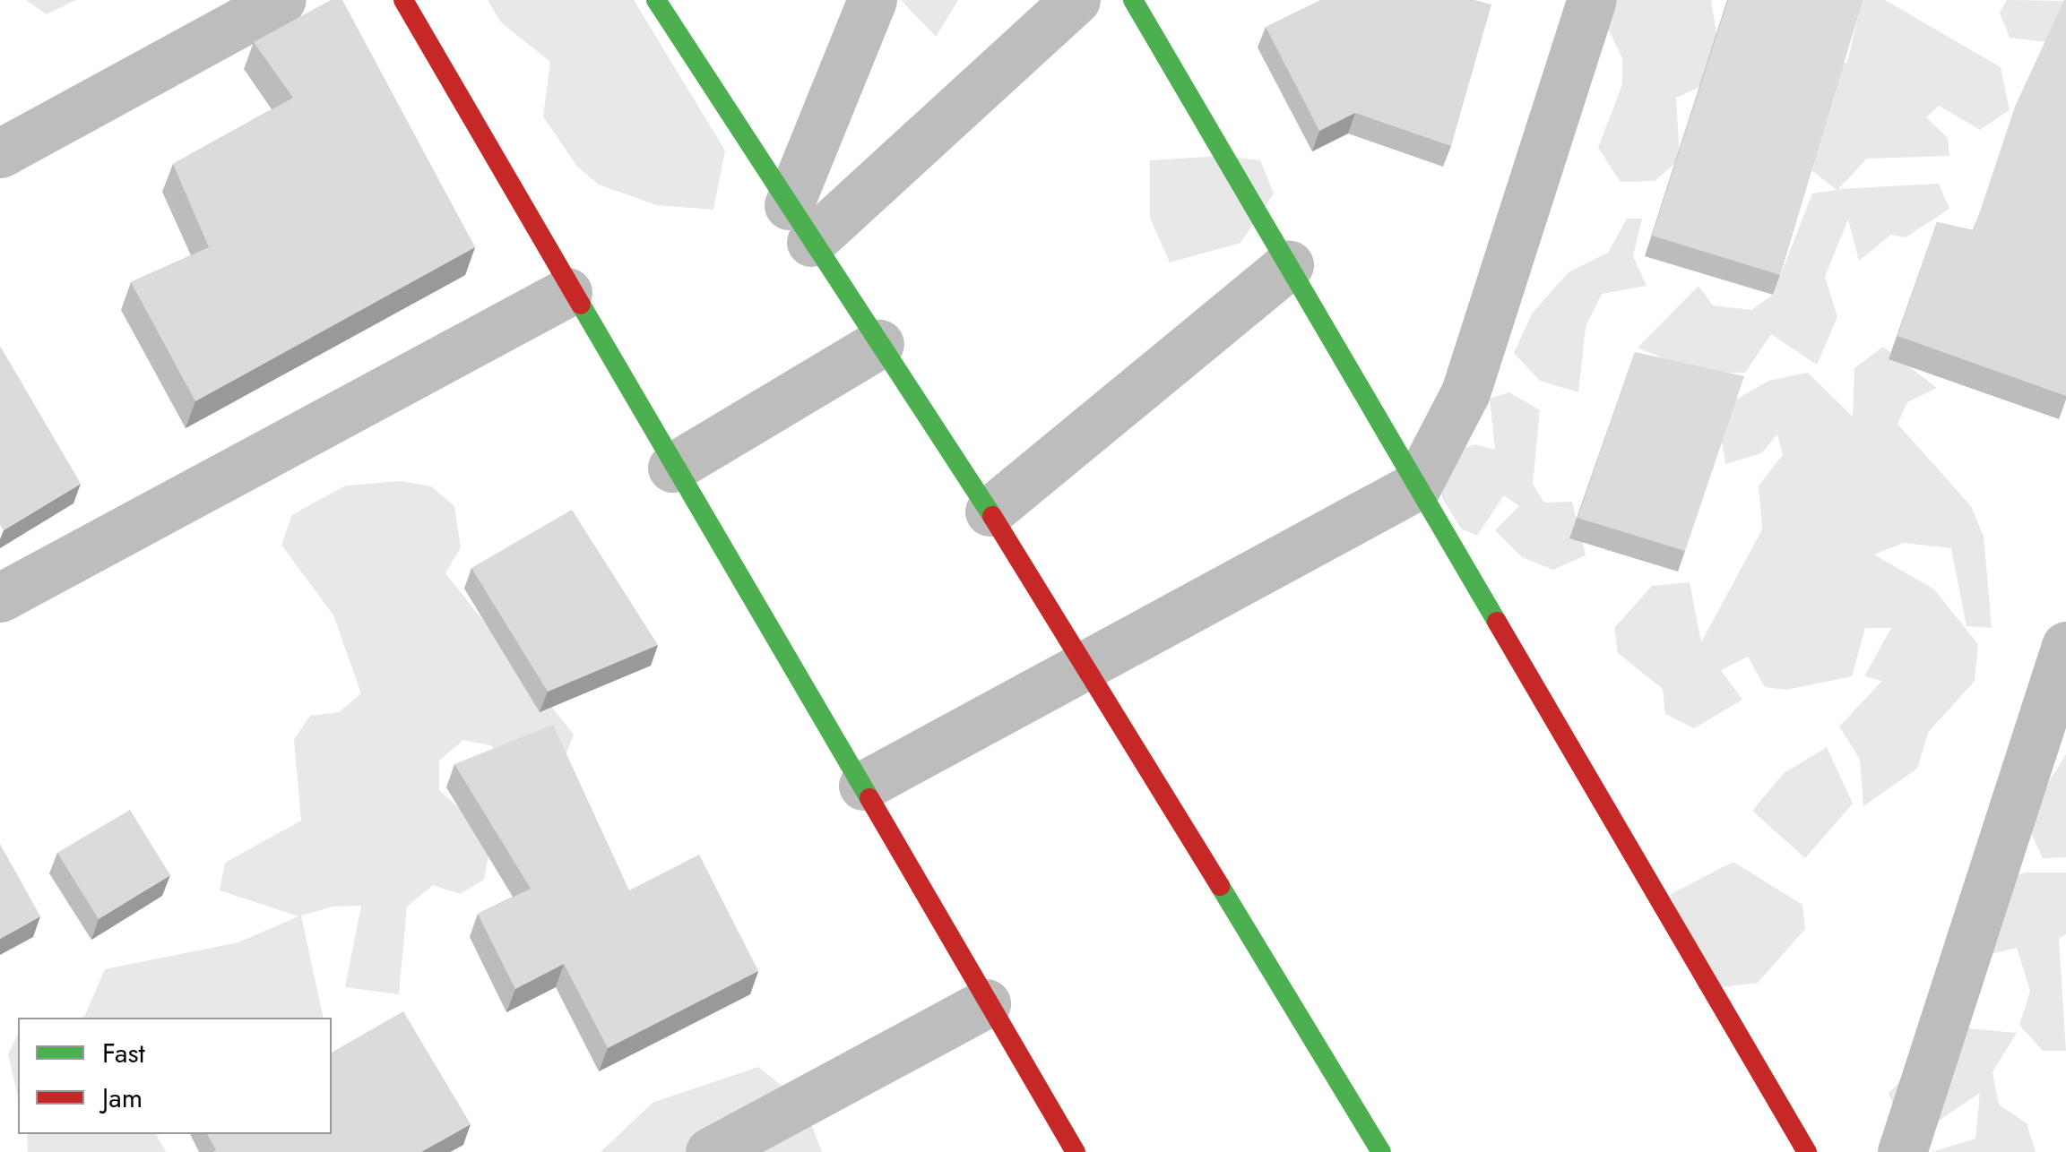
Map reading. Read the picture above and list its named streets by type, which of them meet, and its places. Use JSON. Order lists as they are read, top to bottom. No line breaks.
{"legend":["Fast","Jam"]}
